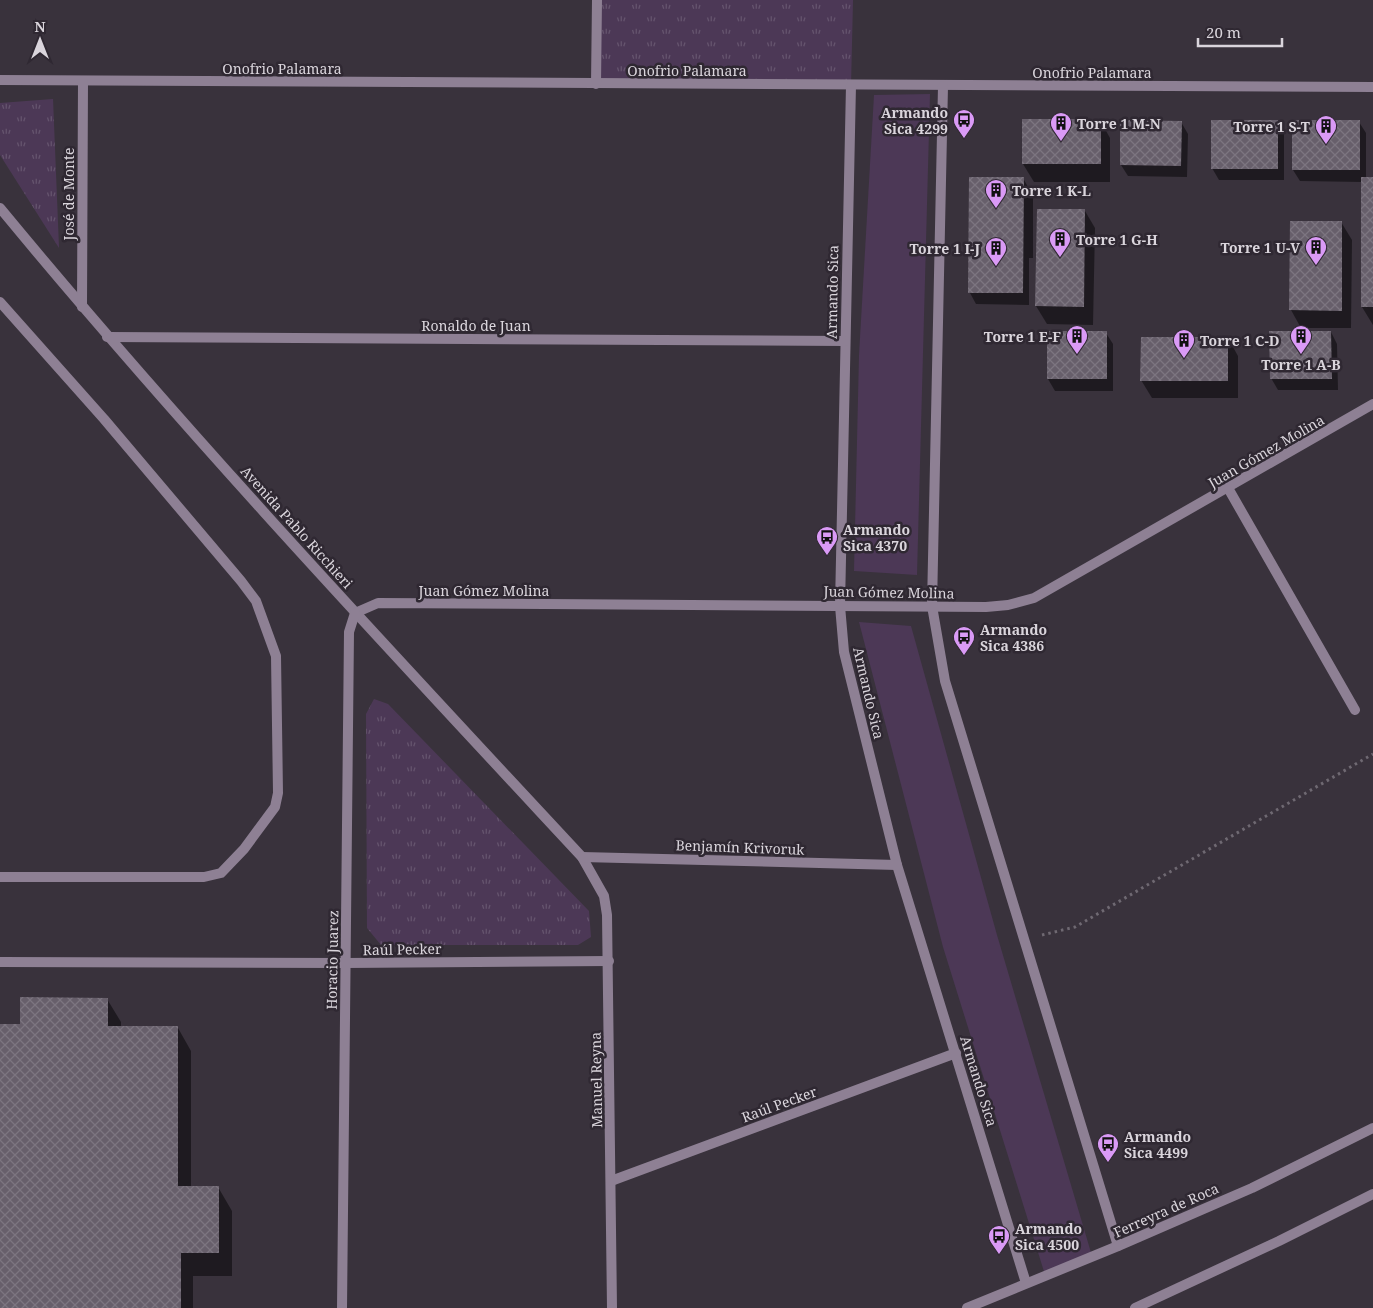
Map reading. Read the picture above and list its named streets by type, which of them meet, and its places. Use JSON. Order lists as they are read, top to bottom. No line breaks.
{"streets":{"street":["Onofrio Palamara","José de Monte","Armando Sica","Ronaldo de Juan","Juan Gómez Molina","Avenida Pablo Ricchieri","Benjamín Krivoruk","Raúl Pecker","Horacio Juarez","Manuel Reyna","Ferreyra de Roca"]},"crossings":[["Onofrio Palamara","José de Monte"],["Onofrio Palamara","Armando Sica"],["José de Monte","Avenida Pablo Ricchieri"],["Armando Sica","Ronaldo de Juan"],["Armando Sica","Juan Gómez Molina"],["Armando Sica","Benjamín Krivoruk"],["Armando Sica","Raúl Pecker"],["Armando Sica","Ferreyra de Roca"],["Ronaldo de Juan","Avenida Pablo Ricchieri"],["Juan Gómez Molina","Avenida Pablo Ricchieri"],["Juan Gómez Molina","Horacio Juarez"],["Avenida Pablo Ricchieri","Benjamín Krivoruk"],["Avenida Pablo Ricchieri","Horacio Juarez"],["Avenida Pablo Ricchieri","Manuel Reyna"],["Benjamín Krivoruk","Manuel Reyna"],["Raúl Pecker","Horacio Juarez"],["Raúl Pecker","Manuel Reyna"]],"places":{"bus stop":["Armando Sica 4299","Armando Sica 4370","Armando Sica 4386","Armando Sica 4499","Armando Sica 4500"],"building":["Torre 1 M-N","Torre 1 S-T","Torre 1 K-L","Torre 1 G-H","Torre 1 U-V","Torre 1 I-J","Torre 1 E-F","Torre 1 A-B","Torre 1 C-D"]},"scale_bar":"20 m","north":"top"}
